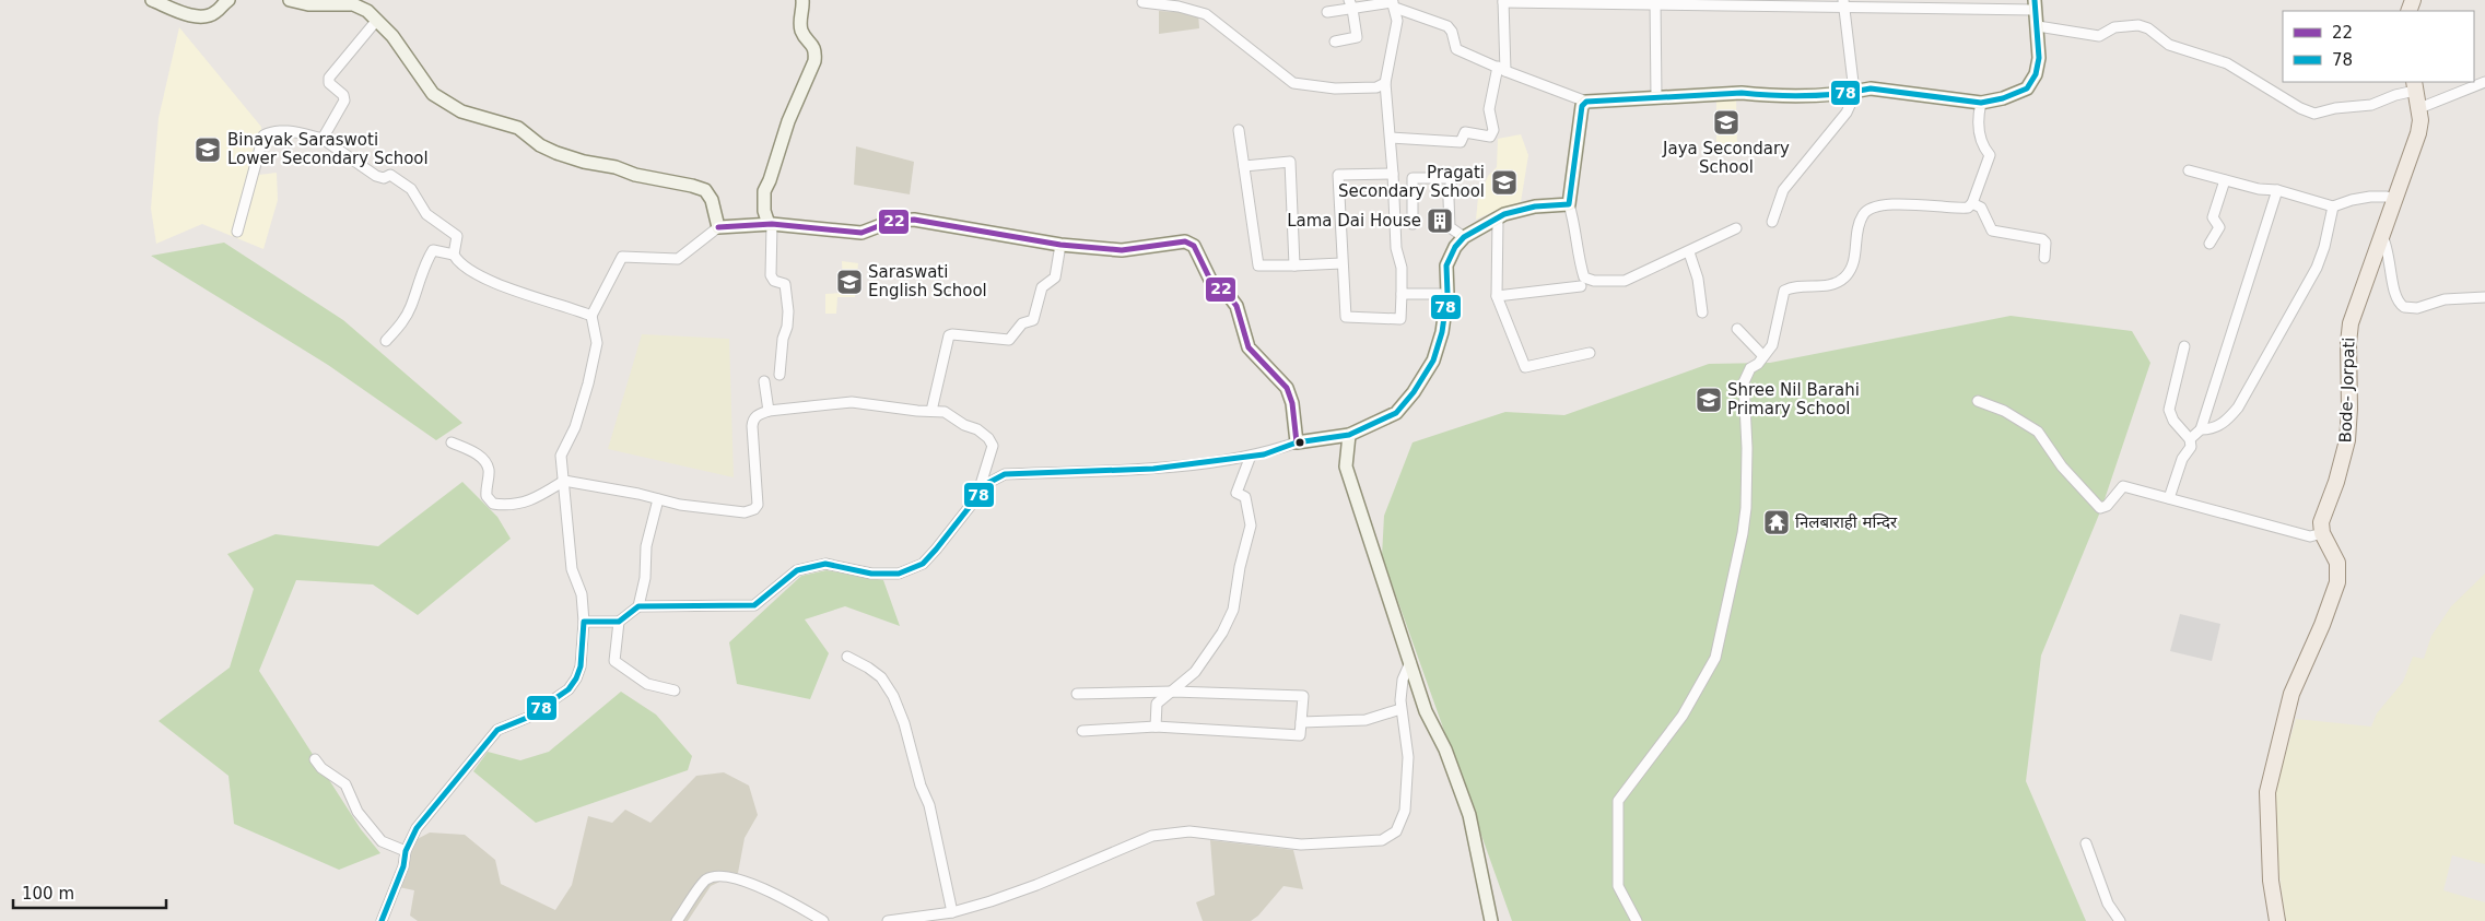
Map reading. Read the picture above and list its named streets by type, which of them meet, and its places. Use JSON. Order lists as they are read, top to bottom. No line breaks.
{"streets":{"main road":["Bode- Jorpati"]},"places":{"school or university":["Jaya Secondary School","Binayak Saraswoti Lower Secondary School","Pragati Secondary School","Saraswati English School","Shree Nil Barahi Primary School"],"building":["Lama Dai House"],"temple":["निलबाराही मन्दिर"]},"lines":["transit line 78","transit line 22"],"legend":["22","78"],"scale_bar":"100 m"}
